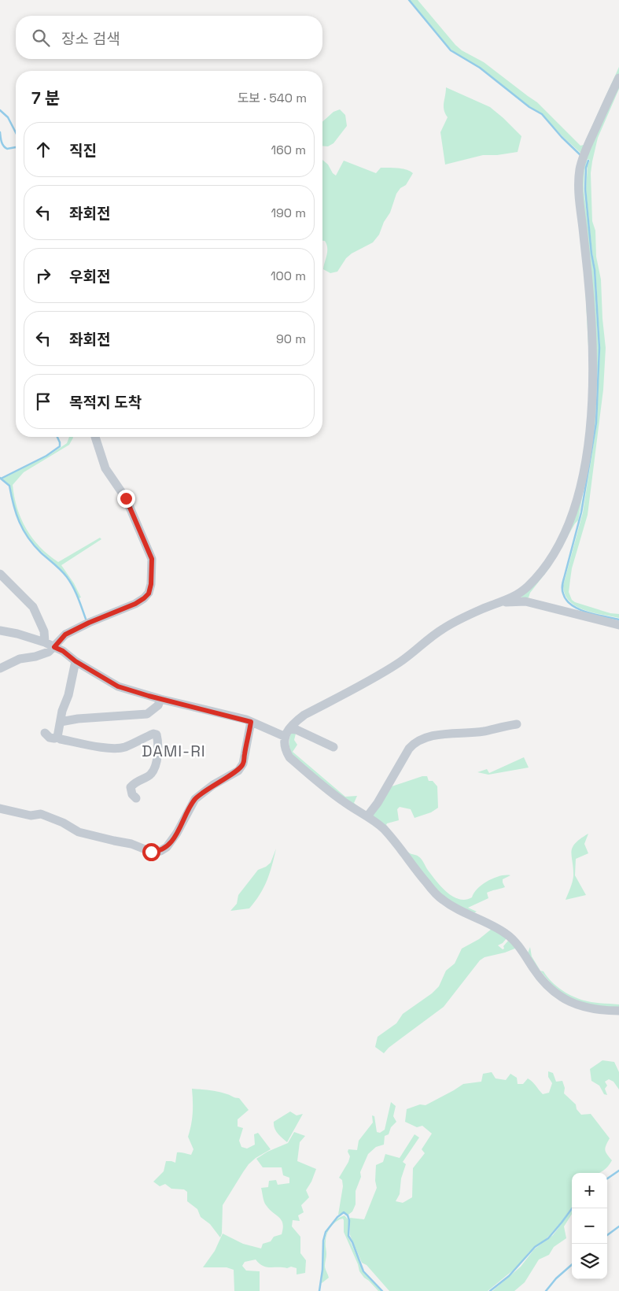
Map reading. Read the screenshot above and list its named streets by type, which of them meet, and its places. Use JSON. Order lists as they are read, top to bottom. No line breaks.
{"districts":["DAMI-RI"],"page":{"search":"장소 검색","heading":["7 분","도보 · 540 m"],"list":[["직진","160 m"],["좌회전","190 m"],["우회전","100 m"],["좌회전","90 m"],"목적지 도착"],"map_buttons":["+","−"]}}
